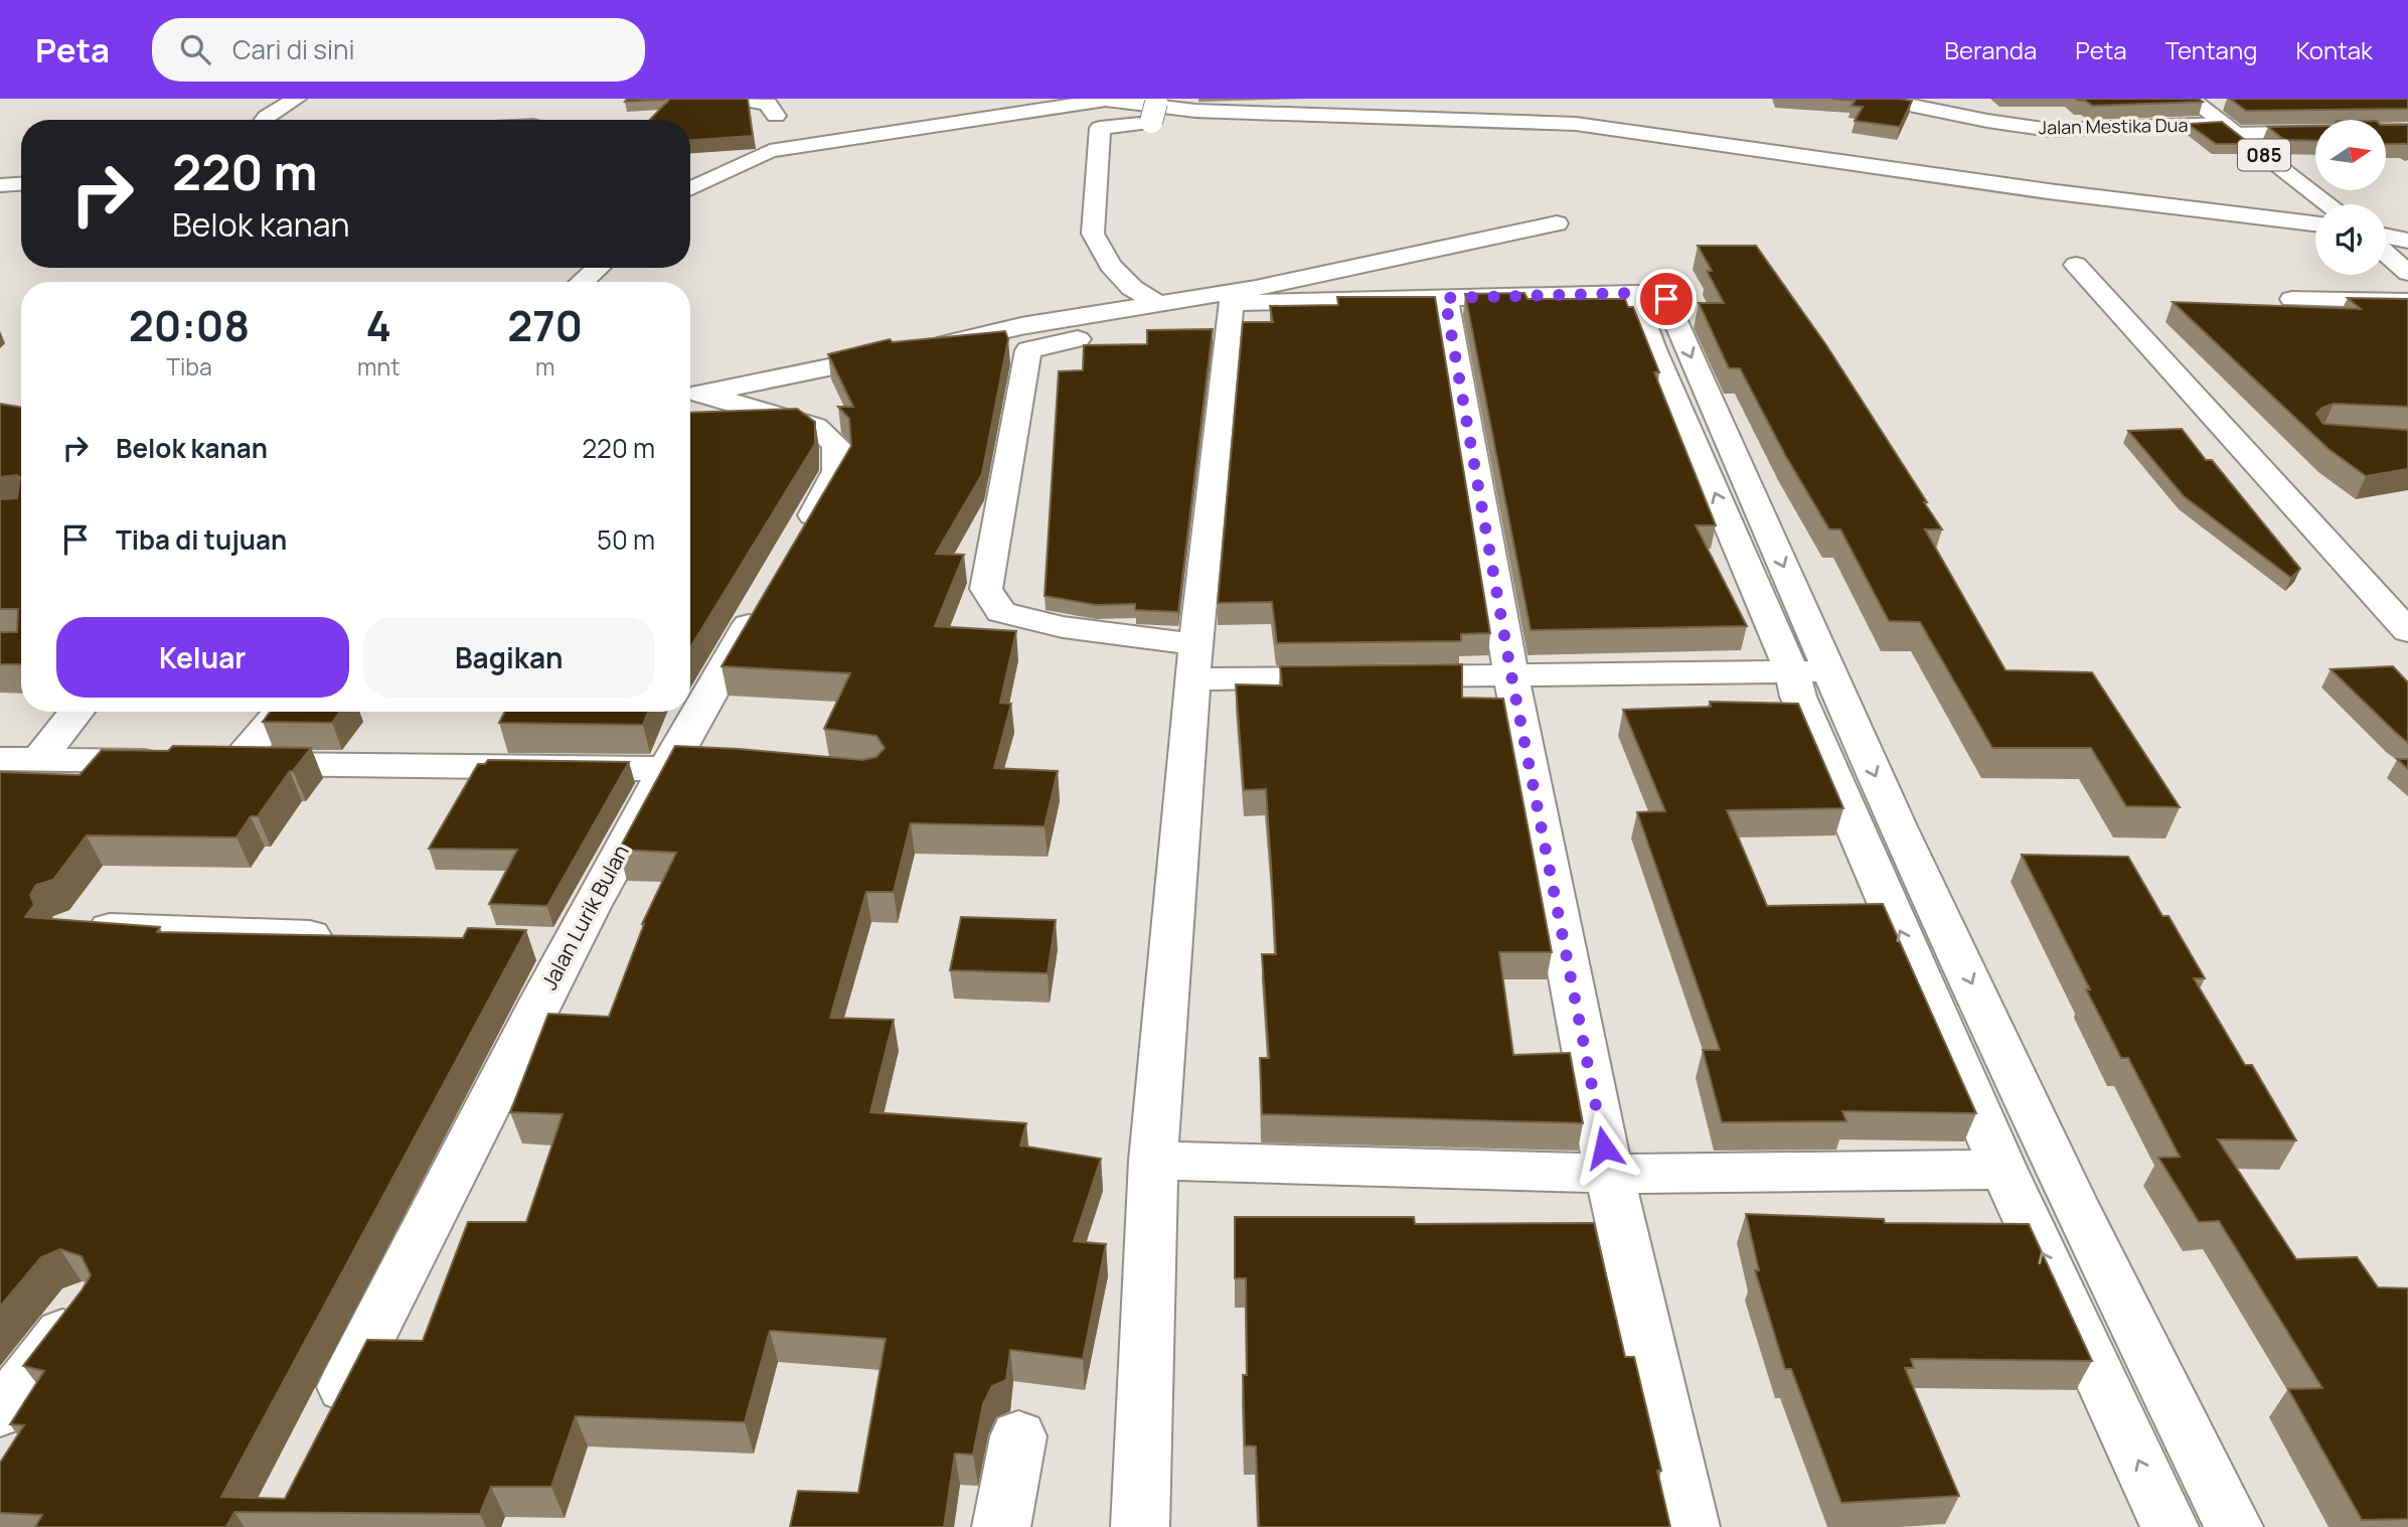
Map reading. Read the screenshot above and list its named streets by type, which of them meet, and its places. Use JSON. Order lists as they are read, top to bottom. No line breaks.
{"streets":{"street":["Jalan Mestika Dua","085","Jalan Lurik Bulan"]},"crossings":[["Jalan Mestika Dua","085"]],"north":"right","page":{"header":"Peta","search":"Cari di sini","nav":["Beranda","Peta","Tentang","Kontak"],"turn":["220 m","Belok kanan"],"eta":["20:08","Tiba","4","mnt","270","m"],"list":[{"name":"Belok kanan","value":"220 m"},{"name":"Tiba di tujuan","value":"50 m"}],"buttons":["Keluar","Bagikan"]}}
